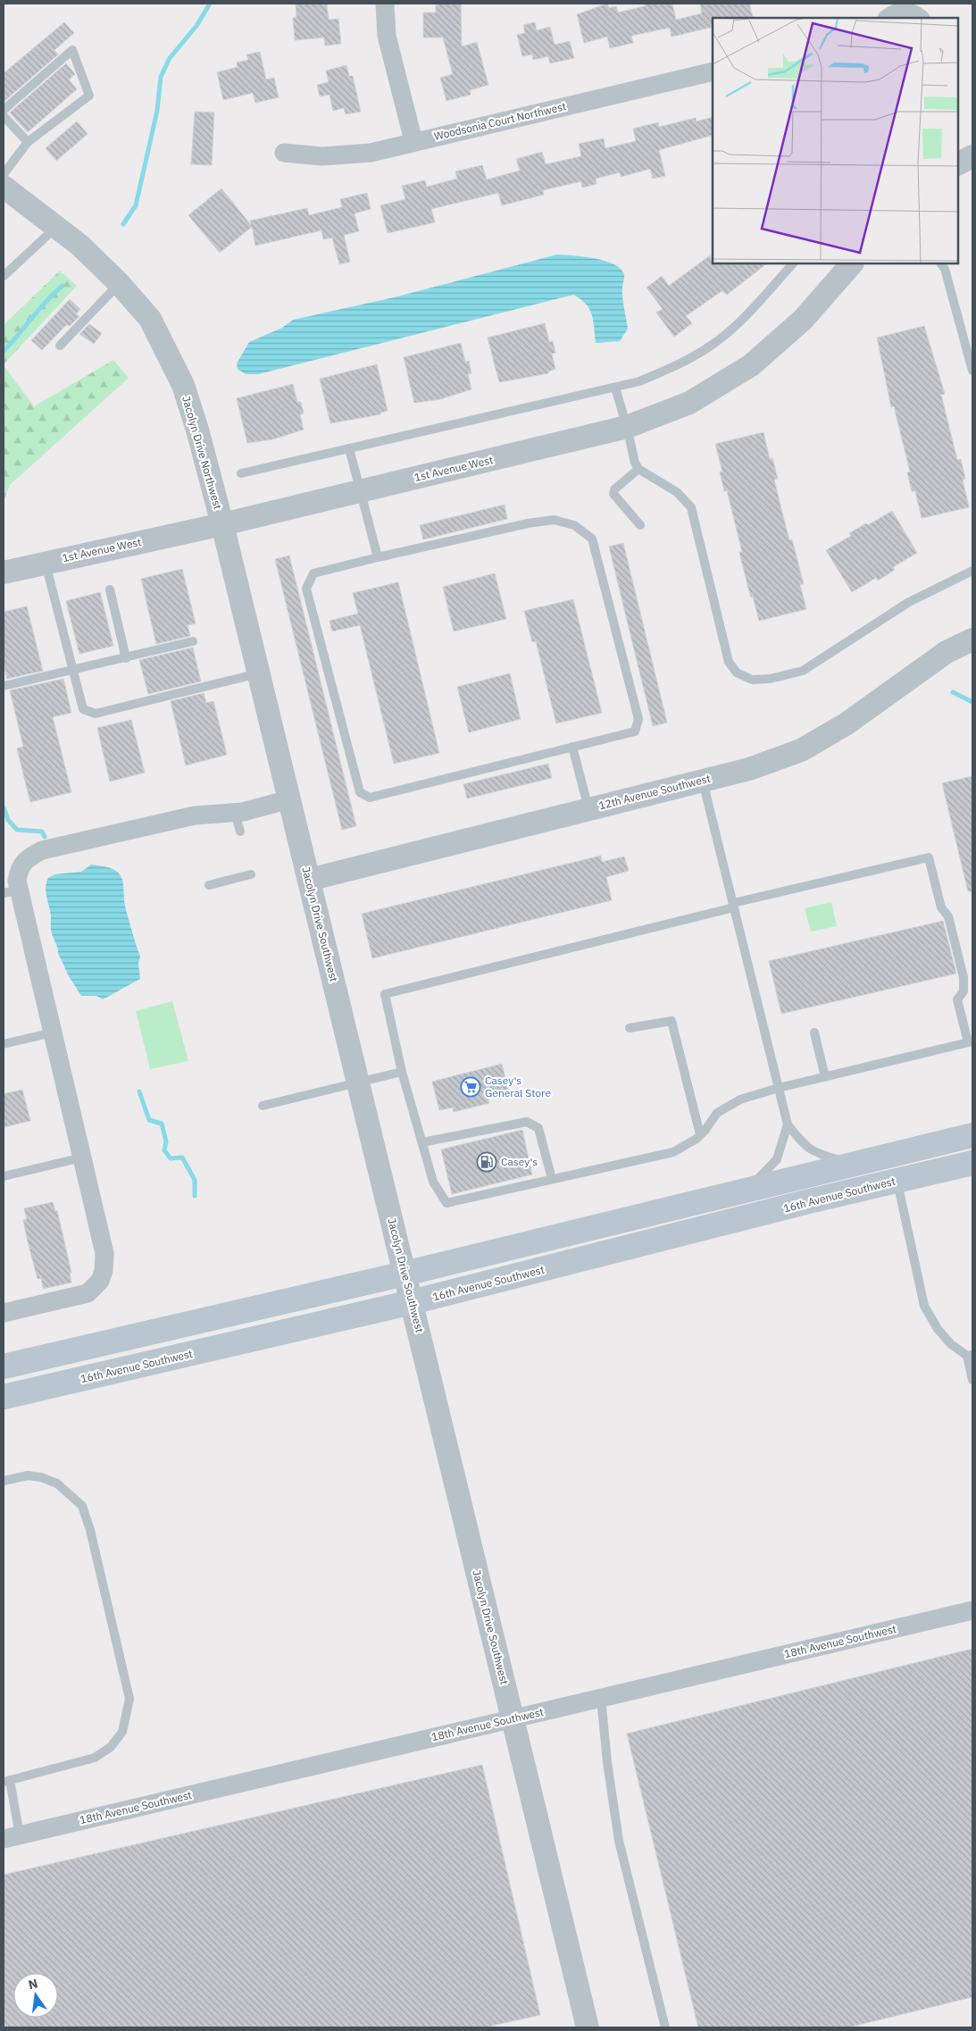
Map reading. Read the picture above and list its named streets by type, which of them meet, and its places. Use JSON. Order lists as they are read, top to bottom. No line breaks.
{"streets":{"main road":["16th Avenue Southwest"],"street":["Woodsonia Court Northwest","Jacolyn Drive Northwest","1st Avenue West","12th Avenue Southwest","Jacolyn Drive Southwest","18th Avenue Southwest"]},"crossings":[["Jacolyn Drive Northwest","1st Avenue West"],["Jacolyn Drive Northwest","Jacolyn Drive Southwest"],["1st Avenue West","Jacolyn Drive Southwest"],["12th Avenue Southwest","Jacolyn Drive Southwest"],["Jacolyn Drive Southwest","16th Avenue Southwest"],["Jacolyn Drive Southwest","18th Avenue Southwest"]],"places":{"supermarket":["Casey's General Store"],"fuel station":["Casey's"]},"north":"top"}
